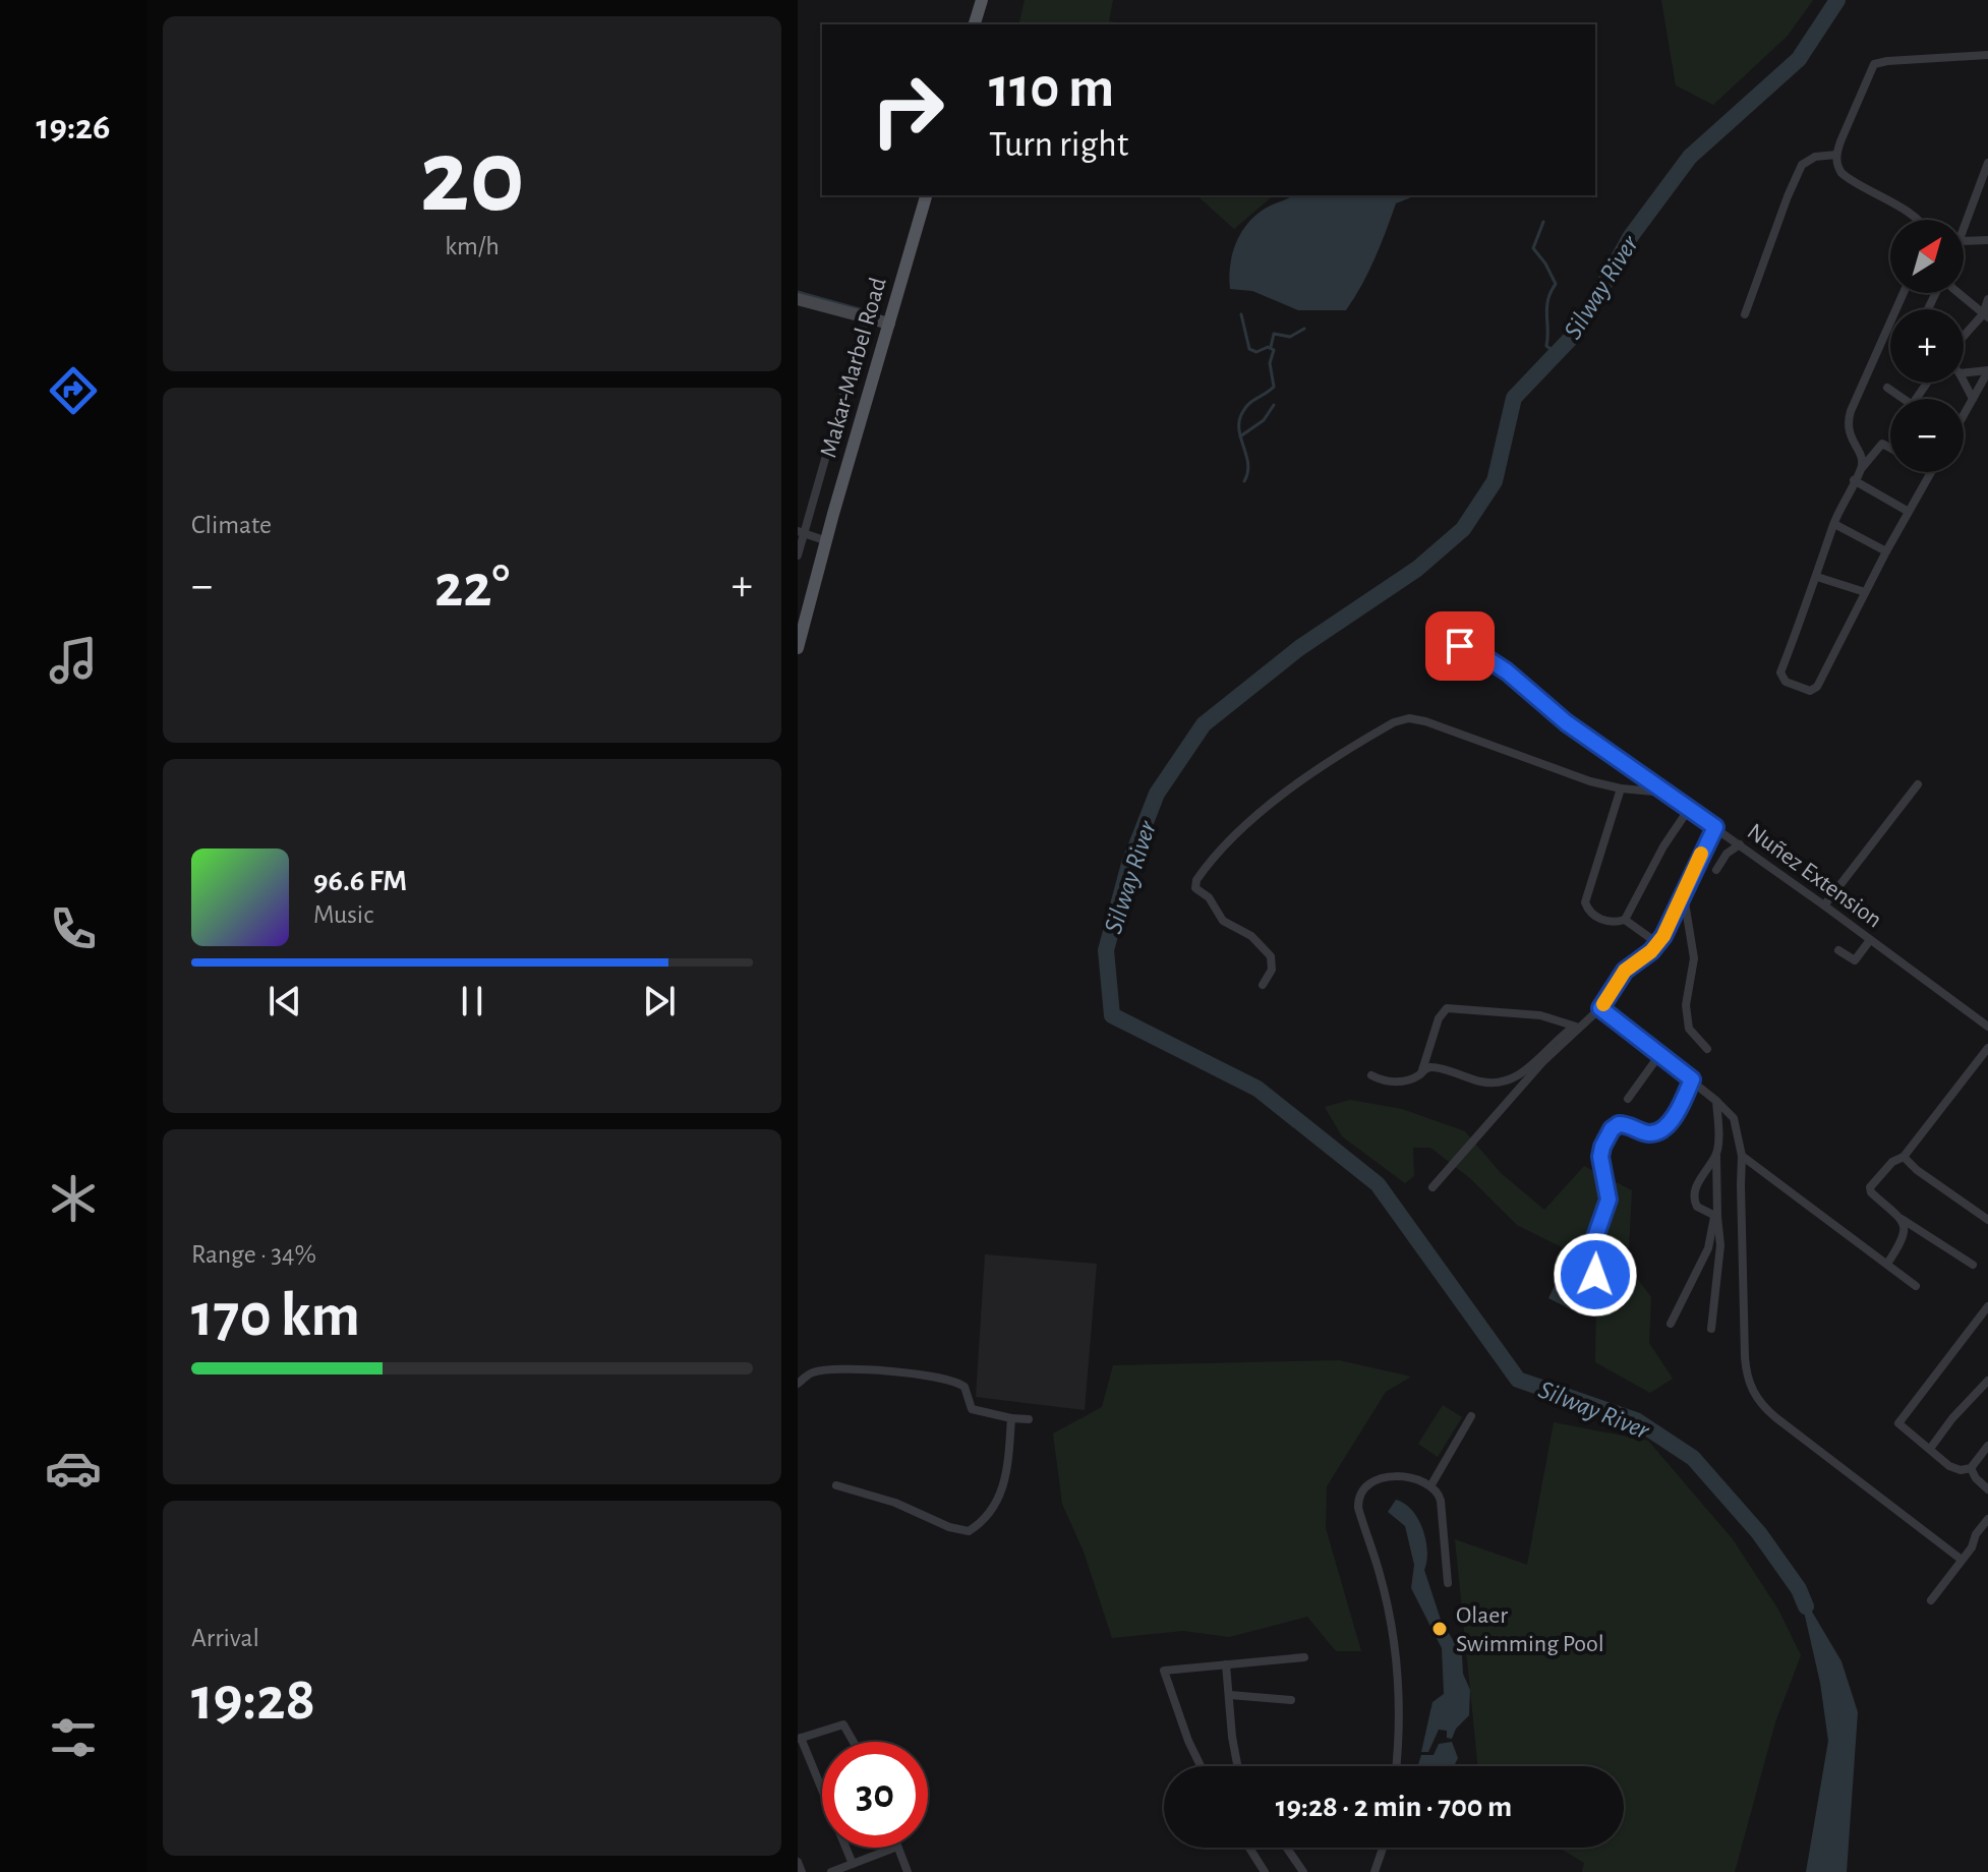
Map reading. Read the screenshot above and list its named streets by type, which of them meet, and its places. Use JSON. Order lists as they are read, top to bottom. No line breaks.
{"streets":{"main road":["Makar-Marbel Road"],"street":["Nuñez Extension"]},"water":["Silway River"],"places":["Olaer Swimming Pool"],"north":"top right","page":{"tabs":"19:26","tile":[["20","km/h"],"Climate",["Range · 34%","170 km"],["Arrival","19:28"]],"turn":["110 m","Turn right"],"map_buttons":["+","−"],"heat":["−","22°","+"],"song":["96.6 FM","Music"],"limit":"30","trip":"19:28 · 2 min · 700 m"}}
